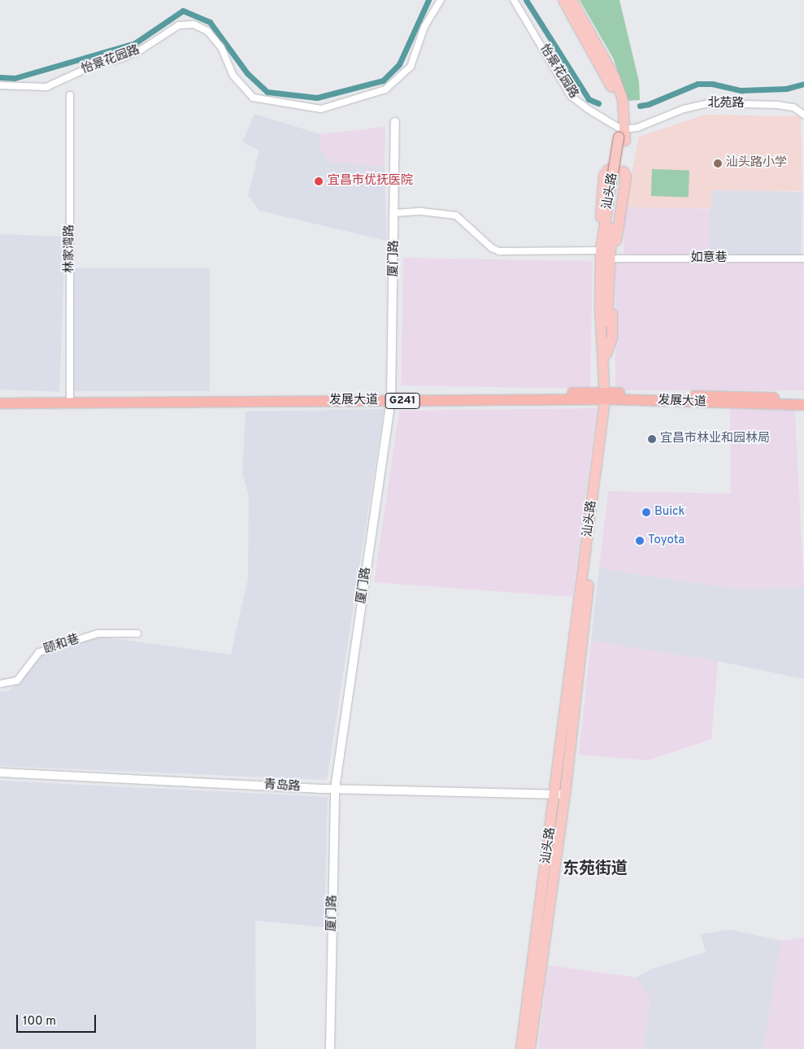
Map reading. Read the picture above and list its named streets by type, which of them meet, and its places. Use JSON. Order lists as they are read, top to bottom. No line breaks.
{"streets":{"highway":["发展大道","G241"],"main road":["汕头路"],"street":["怡景花园路","北苑路","林家湾路","厦门路","如意巷","颐和巷","青岛路"]},"crossings":[["怡景花园路","北苑路"],["怡景花园路","汕头路"],["北苑路","汕头路"],["汕头路","发展大道"],["汕头路","青岛路"],["林家湾路","发展大道"],["厦门路","发展大道"],["厦门路","青岛路"]],"districts":["东苑街道"],"places":["汕头路小学","宜昌市优抚医院","宜昌市林业和园林局","Buick","Toyota"],"scale_bar":"100 m"}
